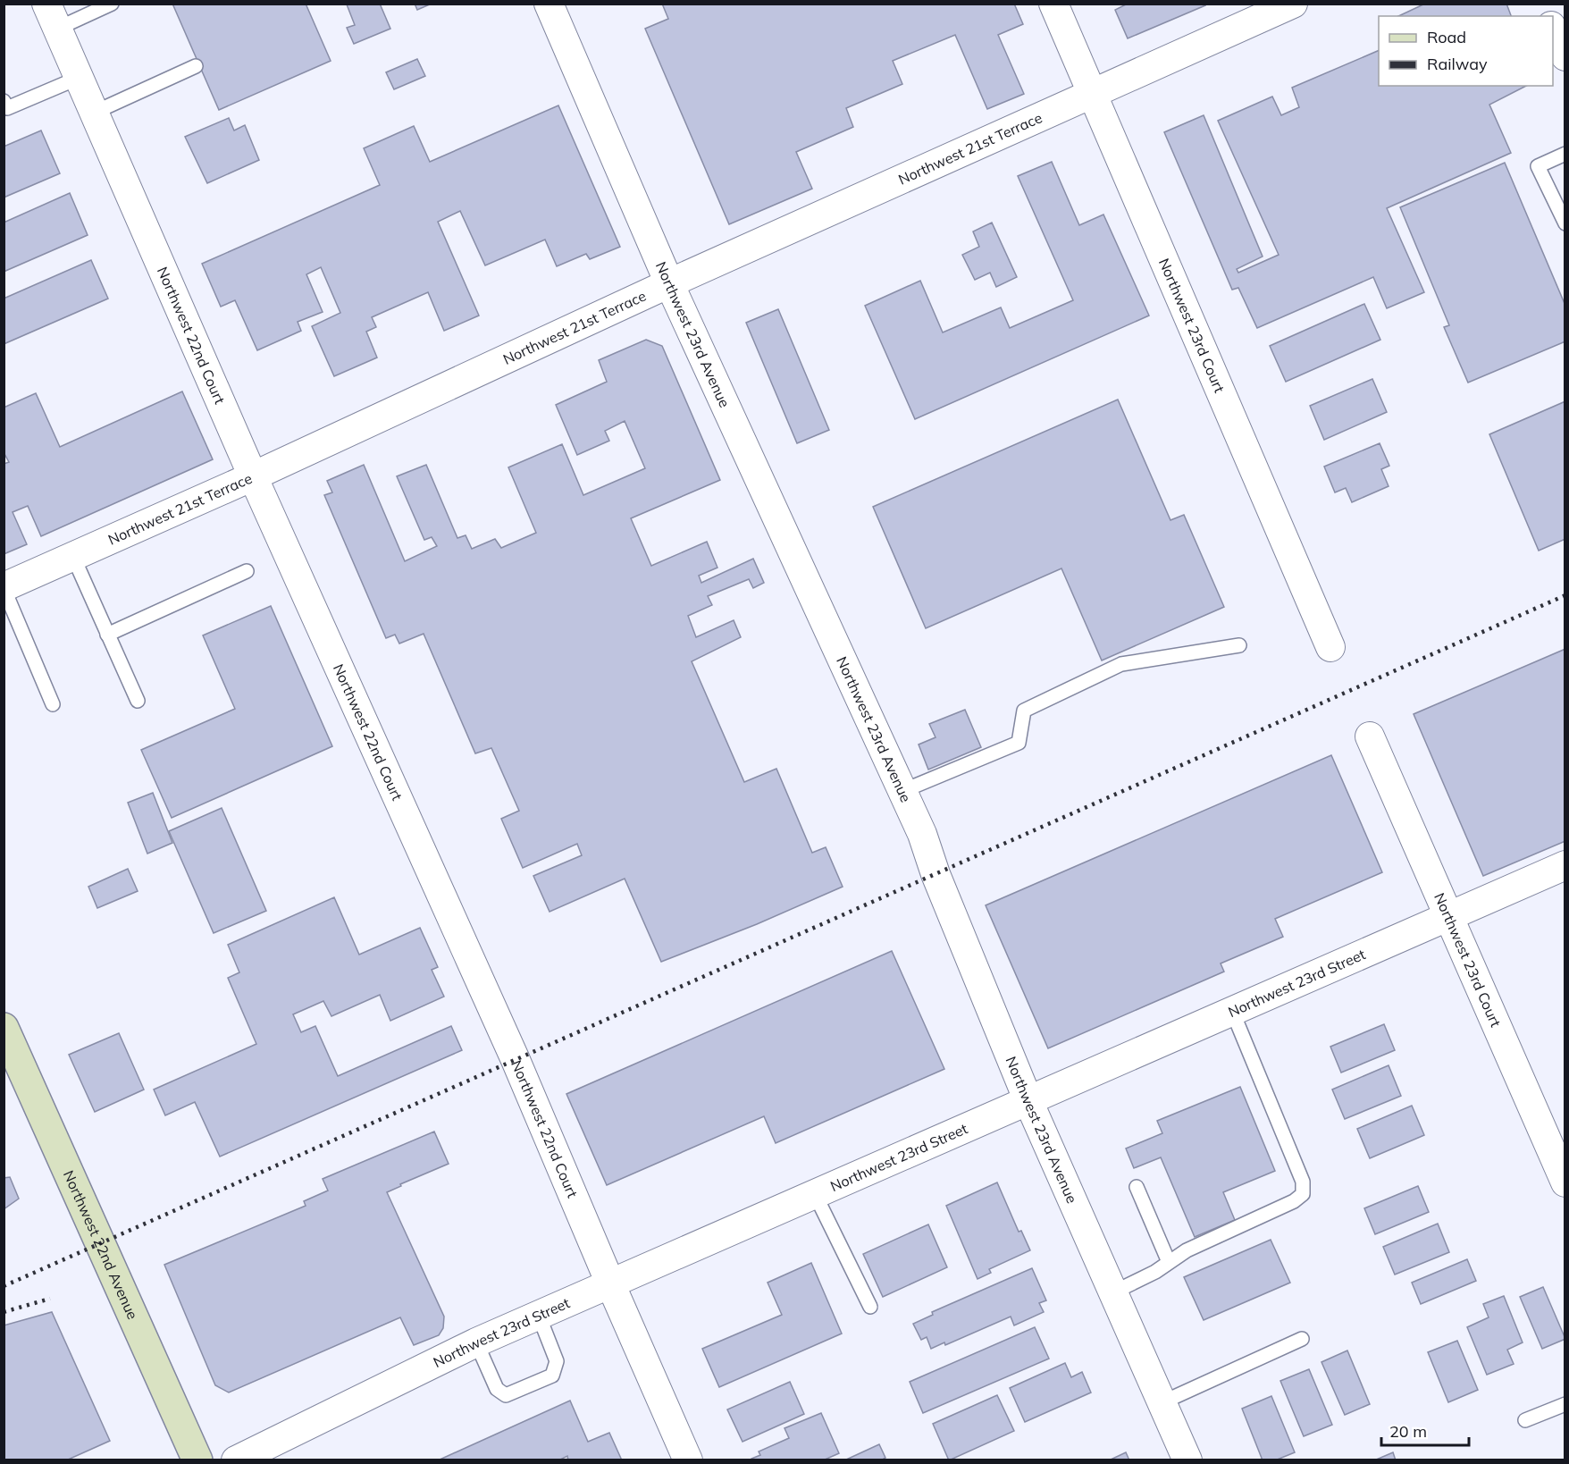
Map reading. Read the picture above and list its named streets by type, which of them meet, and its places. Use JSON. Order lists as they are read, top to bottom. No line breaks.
{"streets":{"main road":["Northwest 22nd Avenue"],"street":["Northwest 21st Terrace","Northwest 23rd Court","Northwest 23rd Avenue","Northwest 22nd Court","Northwest 23rd Street"]},"crossings":[["Northwest 21st Terrace","Northwest 23rd Court"],["Northwest 21st Terrace","Northwest 23rd Avenue"],["Northwest 21st Terrace","Northwest 22nd Court"],["Northwest 23rd Court","Northwest 23rd Street"],["Northwest 23rd Avenue","Northwest 23rd Street"],["Northwest 22nd Court","Northwest 23rd Street"]],"legend":["Road","Railway"],"scale_bar":"20 m"}
